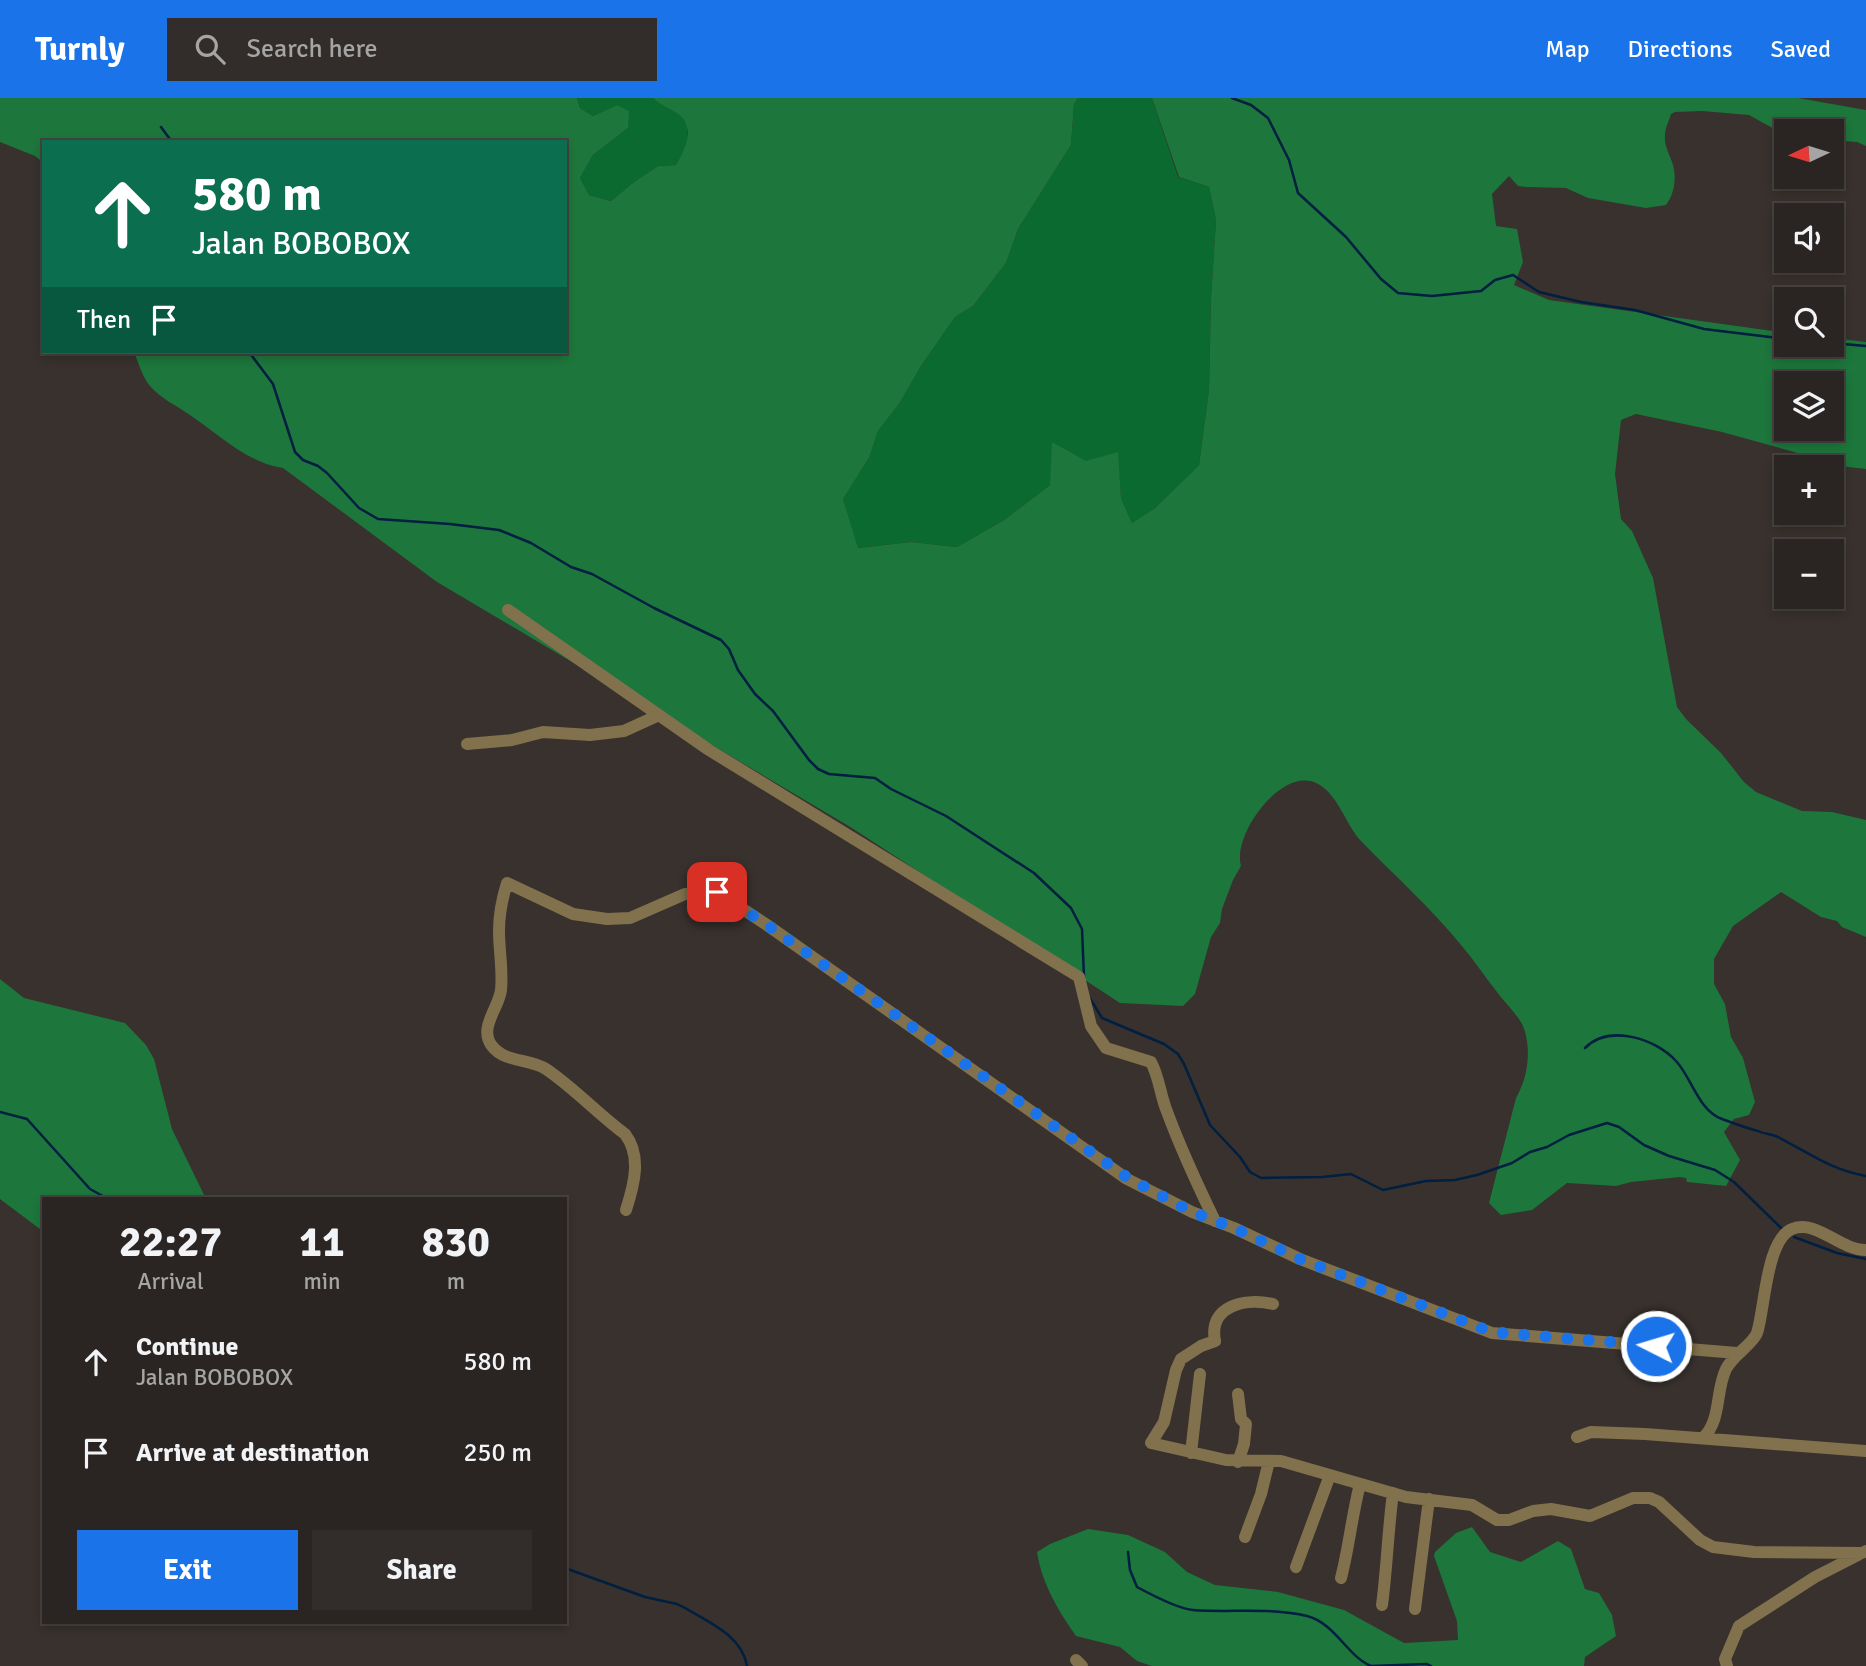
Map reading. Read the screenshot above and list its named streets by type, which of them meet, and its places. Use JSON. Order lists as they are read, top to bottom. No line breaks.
{"north":"left","page":{"header":"Turnly","search":"Search here","nav":["Map","Directions","Saved"],"map_buttons":["+","−"],"turn":["580 m","Jalan BOBOBOX"],"then":"Then","eta":["22:27","Arrival","11","min","830","m"],"list":[{"name":"Continue","note":"Jalan BOBOBOX","value":"580 m"},{"name":"Arrive at destination","value":"250 m"}],"buttons":["Exit","Share"]}}
